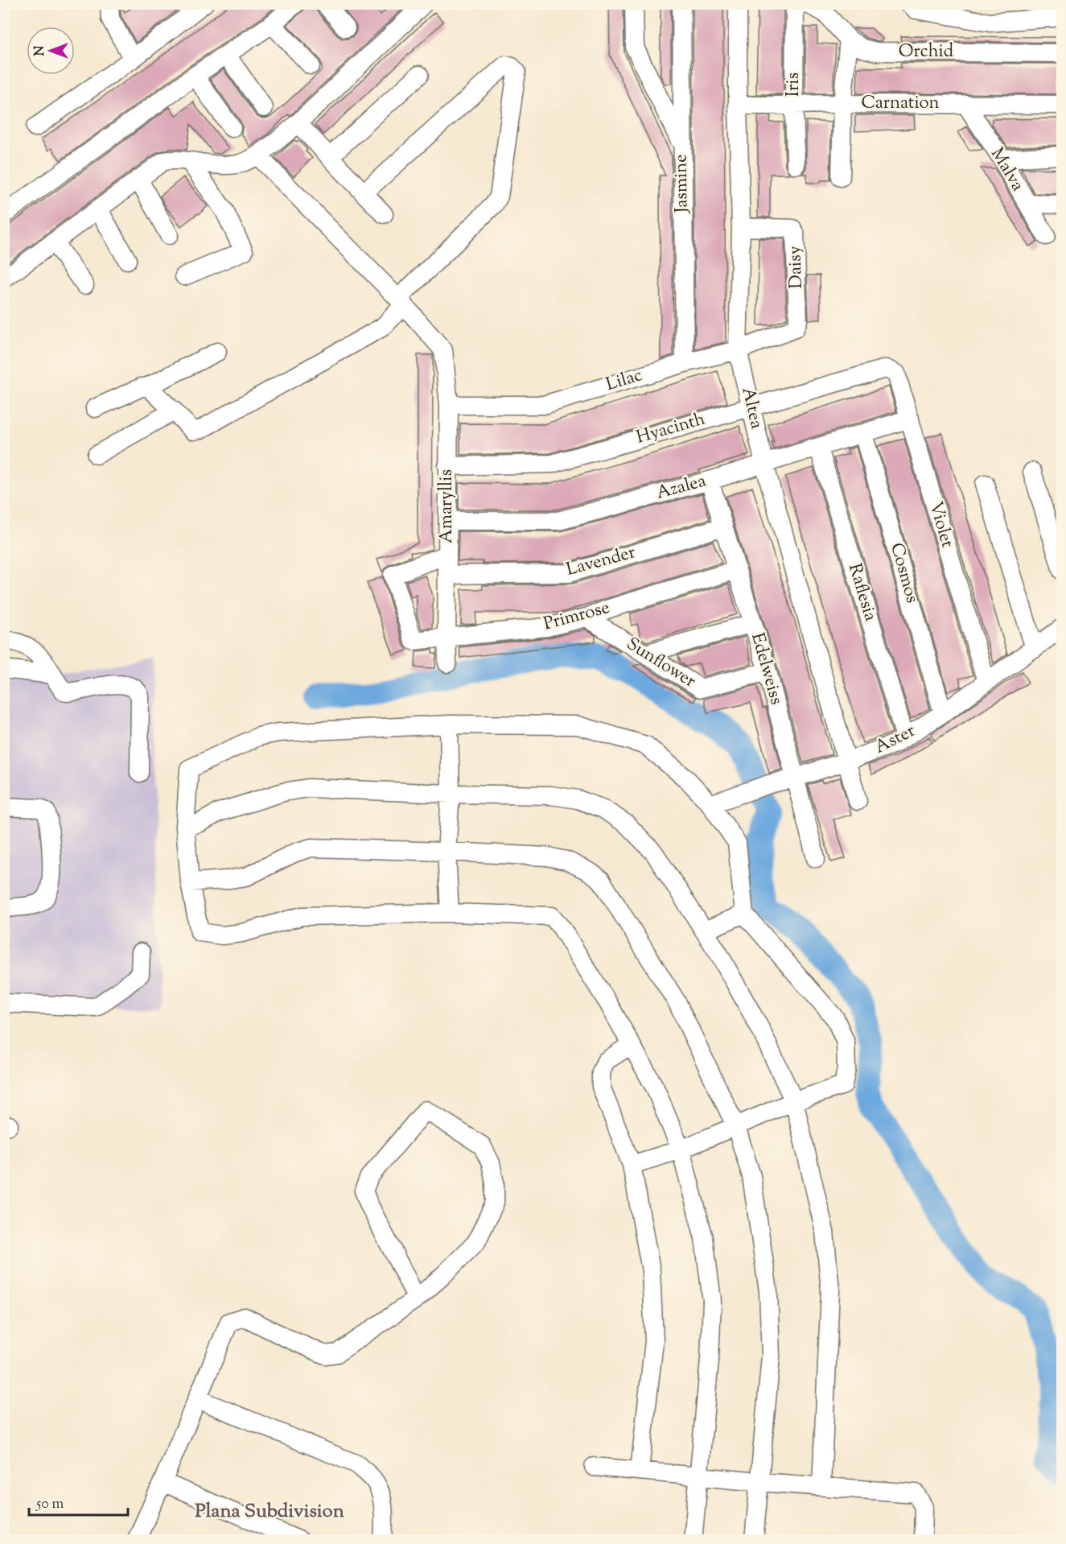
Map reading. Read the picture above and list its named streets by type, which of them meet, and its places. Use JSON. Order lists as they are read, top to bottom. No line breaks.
{"streets":{"street":["Orchid","Iris","Carnation","Malva","Jasmine","Daisy","Lilac","Altea","Hyacinth","Azalea","Amaryllis","Violet","Lavender","Cosmos","Raflesia","Primrose","Sunflower","Edelweiss","Aster"]},"crossings":[["Iris","Carnation"],["Carnation","Malva"],["Carnation","Altea"],["Jasmine","Lilac"],["Daisy","Lilac"],["Daisy","Altea"],["Lilac","Altea"],["Lilac","Amaryllis"],["Altea","Hyacinth"],["Altea","Azalea"],["Altea","Aster"],["Hyacinth","Amaryllis"],["Hyacinth","Violet"],["Azalea","Amaryllis"],["Azalea","Violet"],["Azalea","Cosmos"],["Azalea","Raflesia"],["Azalea","Edelweiss"],["Amaryllis","Lavender"],["Amaryllis","Primrose"],["Violet","Aster"],["Lavender","Edelweiss"],["Cosmos","Aster"],["Raflesia","Aster"],["Primrose","Sunflower"],["Primrose","Edelweiss"],["Sunflower","Edelweiss"],["Edelweiss","Aster"]],"districts":["Plana Subdivision"],"scale_bar":"50 m","north":"left"}
